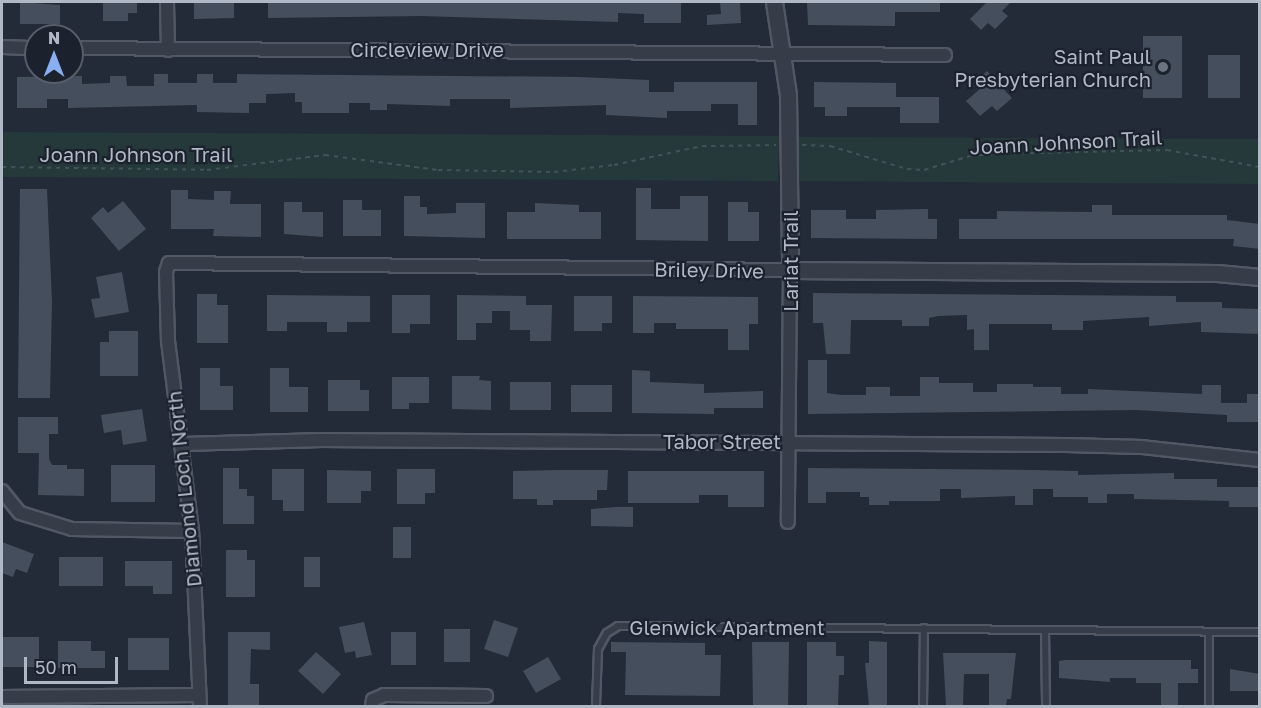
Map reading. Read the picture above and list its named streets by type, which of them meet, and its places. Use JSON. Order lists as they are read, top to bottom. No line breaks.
{"streets":{"street":["Circleview Drive","Lariat Trail","Briley Drive","Tabor Street","Diamond Loch North"],"lane":["Glenwick Apartment"],"path":["Joann Johnson Trail"]},"crossings":[["Circleview Drive","Lariat Trail"],["Lariat Trail","Briley Drive"],["Lariat Trail","Tabor Street"],["Briley Drive","Diamond Loch North"],["Tabor Street","Diamond Loch North"]],"places":["Saint Paul Presbyterian Church"],"scale_bar":"50 m","north":"top"}
